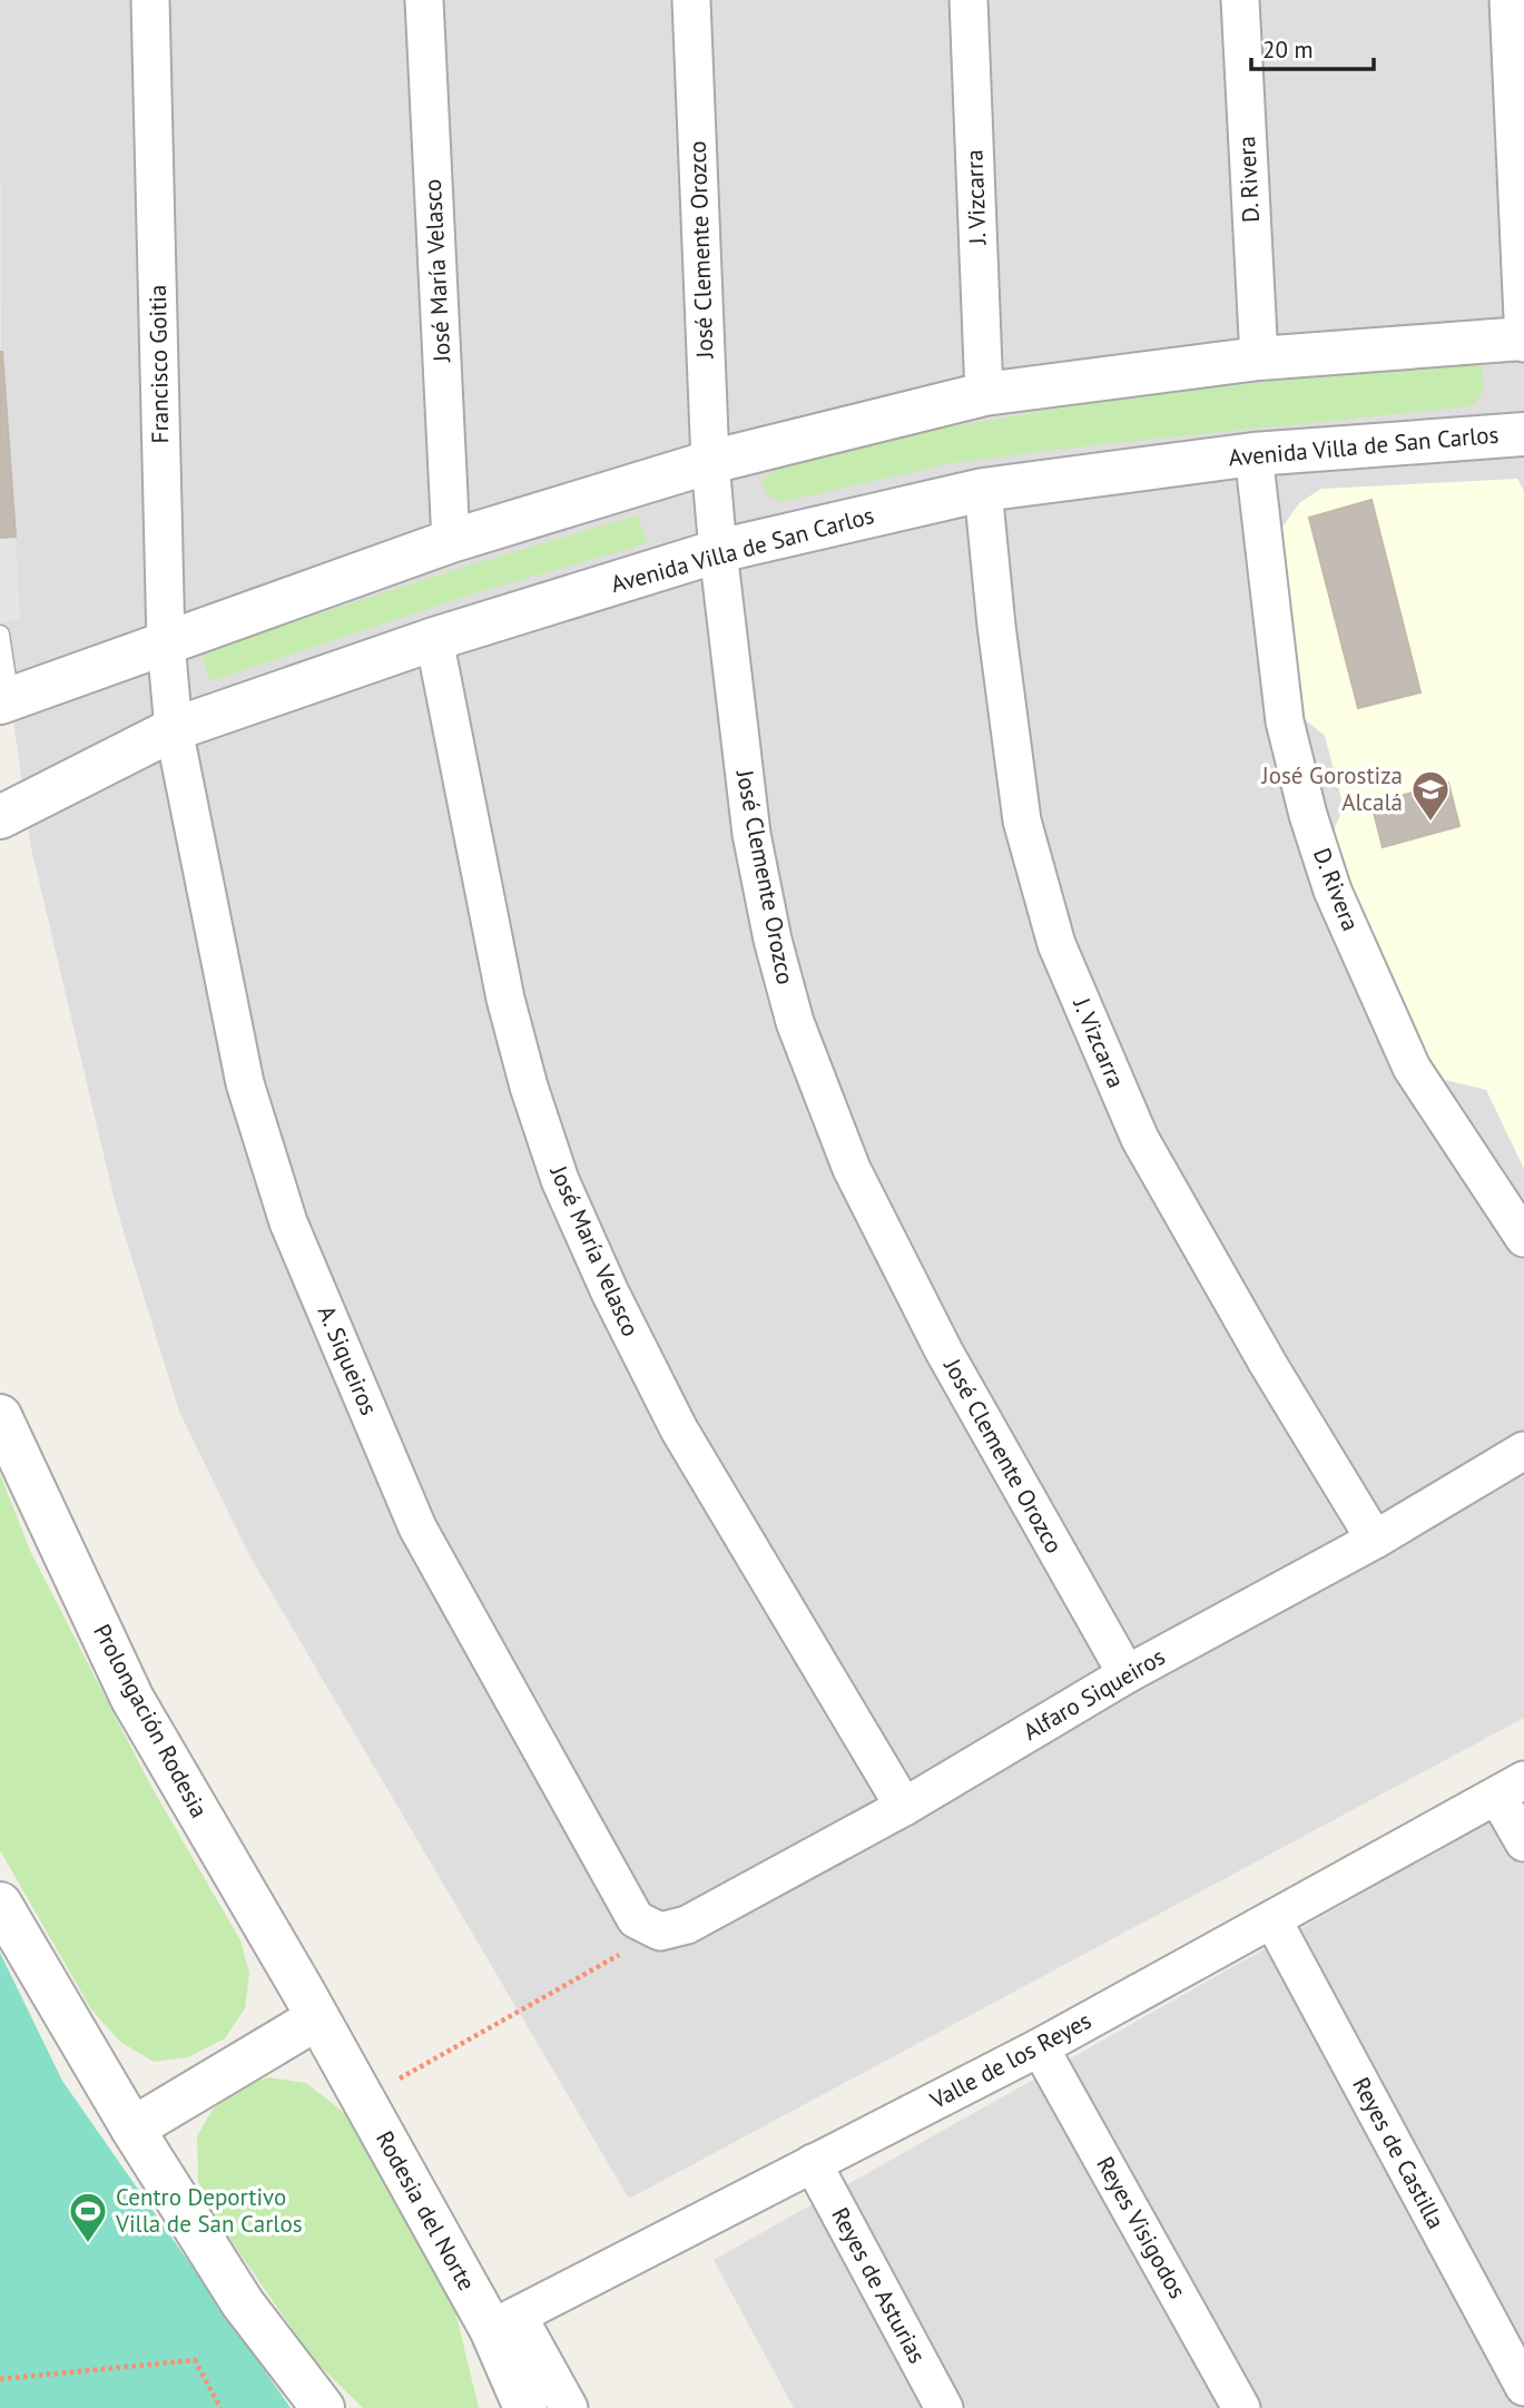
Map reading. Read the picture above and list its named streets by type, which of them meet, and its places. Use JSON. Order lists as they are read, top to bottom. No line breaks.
{"streets":{"street":["D. Rivera","J. Vizcarra","José Clemente Orozco","José María Velasco","Francisco Goitia","Avenida Villa de San Carlos","A. Siqueiros","Alfaro Siqueiros","Prolongación Rodesia","Valle de los Reyes","Reyes de Castilla","Rodesia del Norte","Reyes Visigodos","Reyes de Asturias"]},"crossings":[["D. Rivera","Avenida Villa de San Carlos"],["J. Vizcarra","Avenida Villa de San Carlos"],["J. Vizcarra","Alfaro Siqueiros"],["José Clemente Orozco","Avenida Villa de San Carlos"],["José Clemente Orozco","Alfaro Siqueiros"],["José María Velasco","Avenida Villa de San Carlos"],["José María Velasco","Alfaro Siqueiros"],["Francisco Goitia","Avenida Villa de San Carlos"],["Francisco Goitia","A. Siqueiros"],["Avenida Villa de San Carlos","A. Siqueiros"],["A. Siqueiros","Alfaro Siqueiros"],["Prolongación Rodesia","Rodesia del Norte"],["Valle de los Reyes","Reyes de Castilla"],["Valle de los Reyes","Rodesia del Norte"],["Valle de los Reyes","Reyes Visigodos"],["Valle de los Reyes","Reyes de Asturias"]],"places":{"school or university":["José Gorostiza Alcalá"],"sports":["Centro Deportivo Villa de San Carlos"]},"scale_bar":"20 m"}
